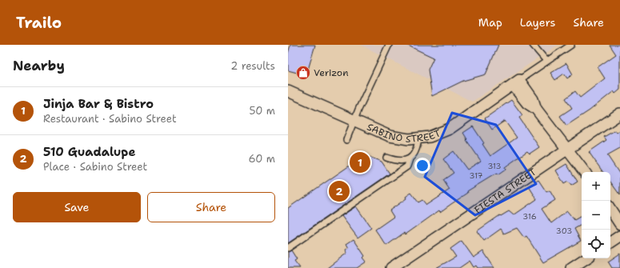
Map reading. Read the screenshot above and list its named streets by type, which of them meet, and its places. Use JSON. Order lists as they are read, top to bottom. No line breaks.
{"streets":{"street":["SABINO STREET","FIESTA STREET"]},"places":{"shop":["Verizon"]},"house_numbers":["313","317","316","303"],"page":{"header":"Trailo","nav":["Map","Layers","Share"],"heading":["Nearby","2 results"],"list":[{"mark":"1","name":"Jinja Bar & Bistro","note":"Restaurant · Sabino Street","value":"50 m"},{"mark":"2","name":"510 Guadalupe","note":"Place · Sabino Street","value":"60 m"}],"pins":["1","2"],"map_buttons":["+","−"],"buttons":["Save","Share"]}}
